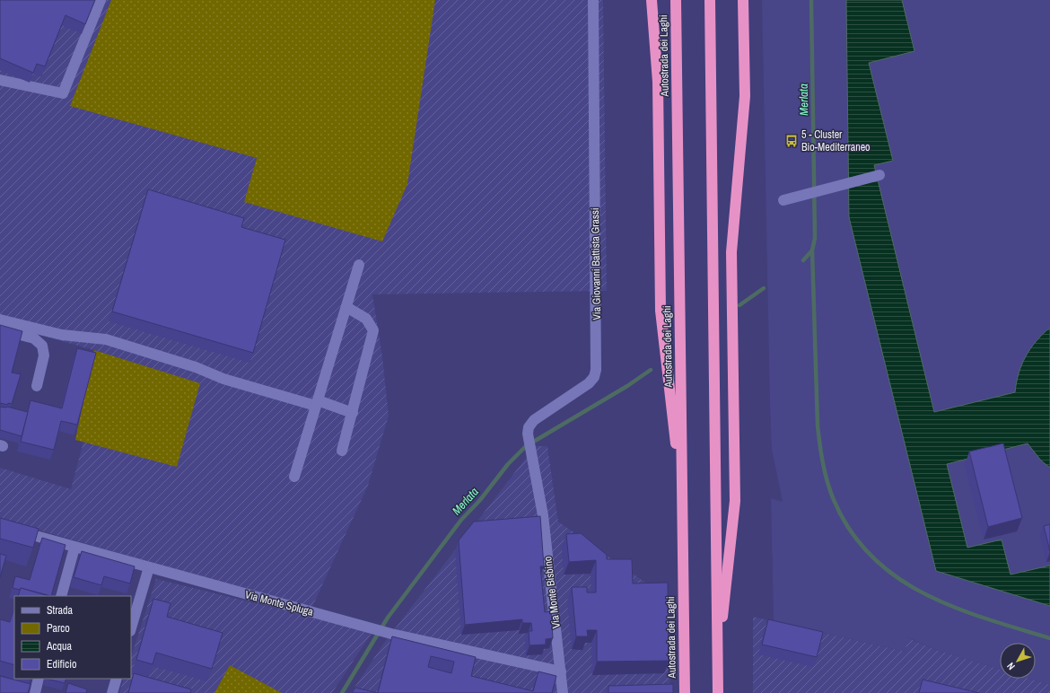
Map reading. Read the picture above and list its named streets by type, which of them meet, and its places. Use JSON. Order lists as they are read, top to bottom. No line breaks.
{"streets":{"highway":["Autostrada dei Laghi"],"street":["Via Giovanni Battista Grassi","Via Monte Bisbino","Via Monte Spluga"]},"crossings":[["Via Giovanni Battista Grassi","Via Monte Bisbino"],["Via Monte Bisbino","Via Monte Spluga"]],"water":["Merlata"],"places":{"bus stop":["5 - Cluster Bio-Mediterraneo"]},"legend":["Strada","Parco","Acqua","Edificio"],"north":"bottom left"}
